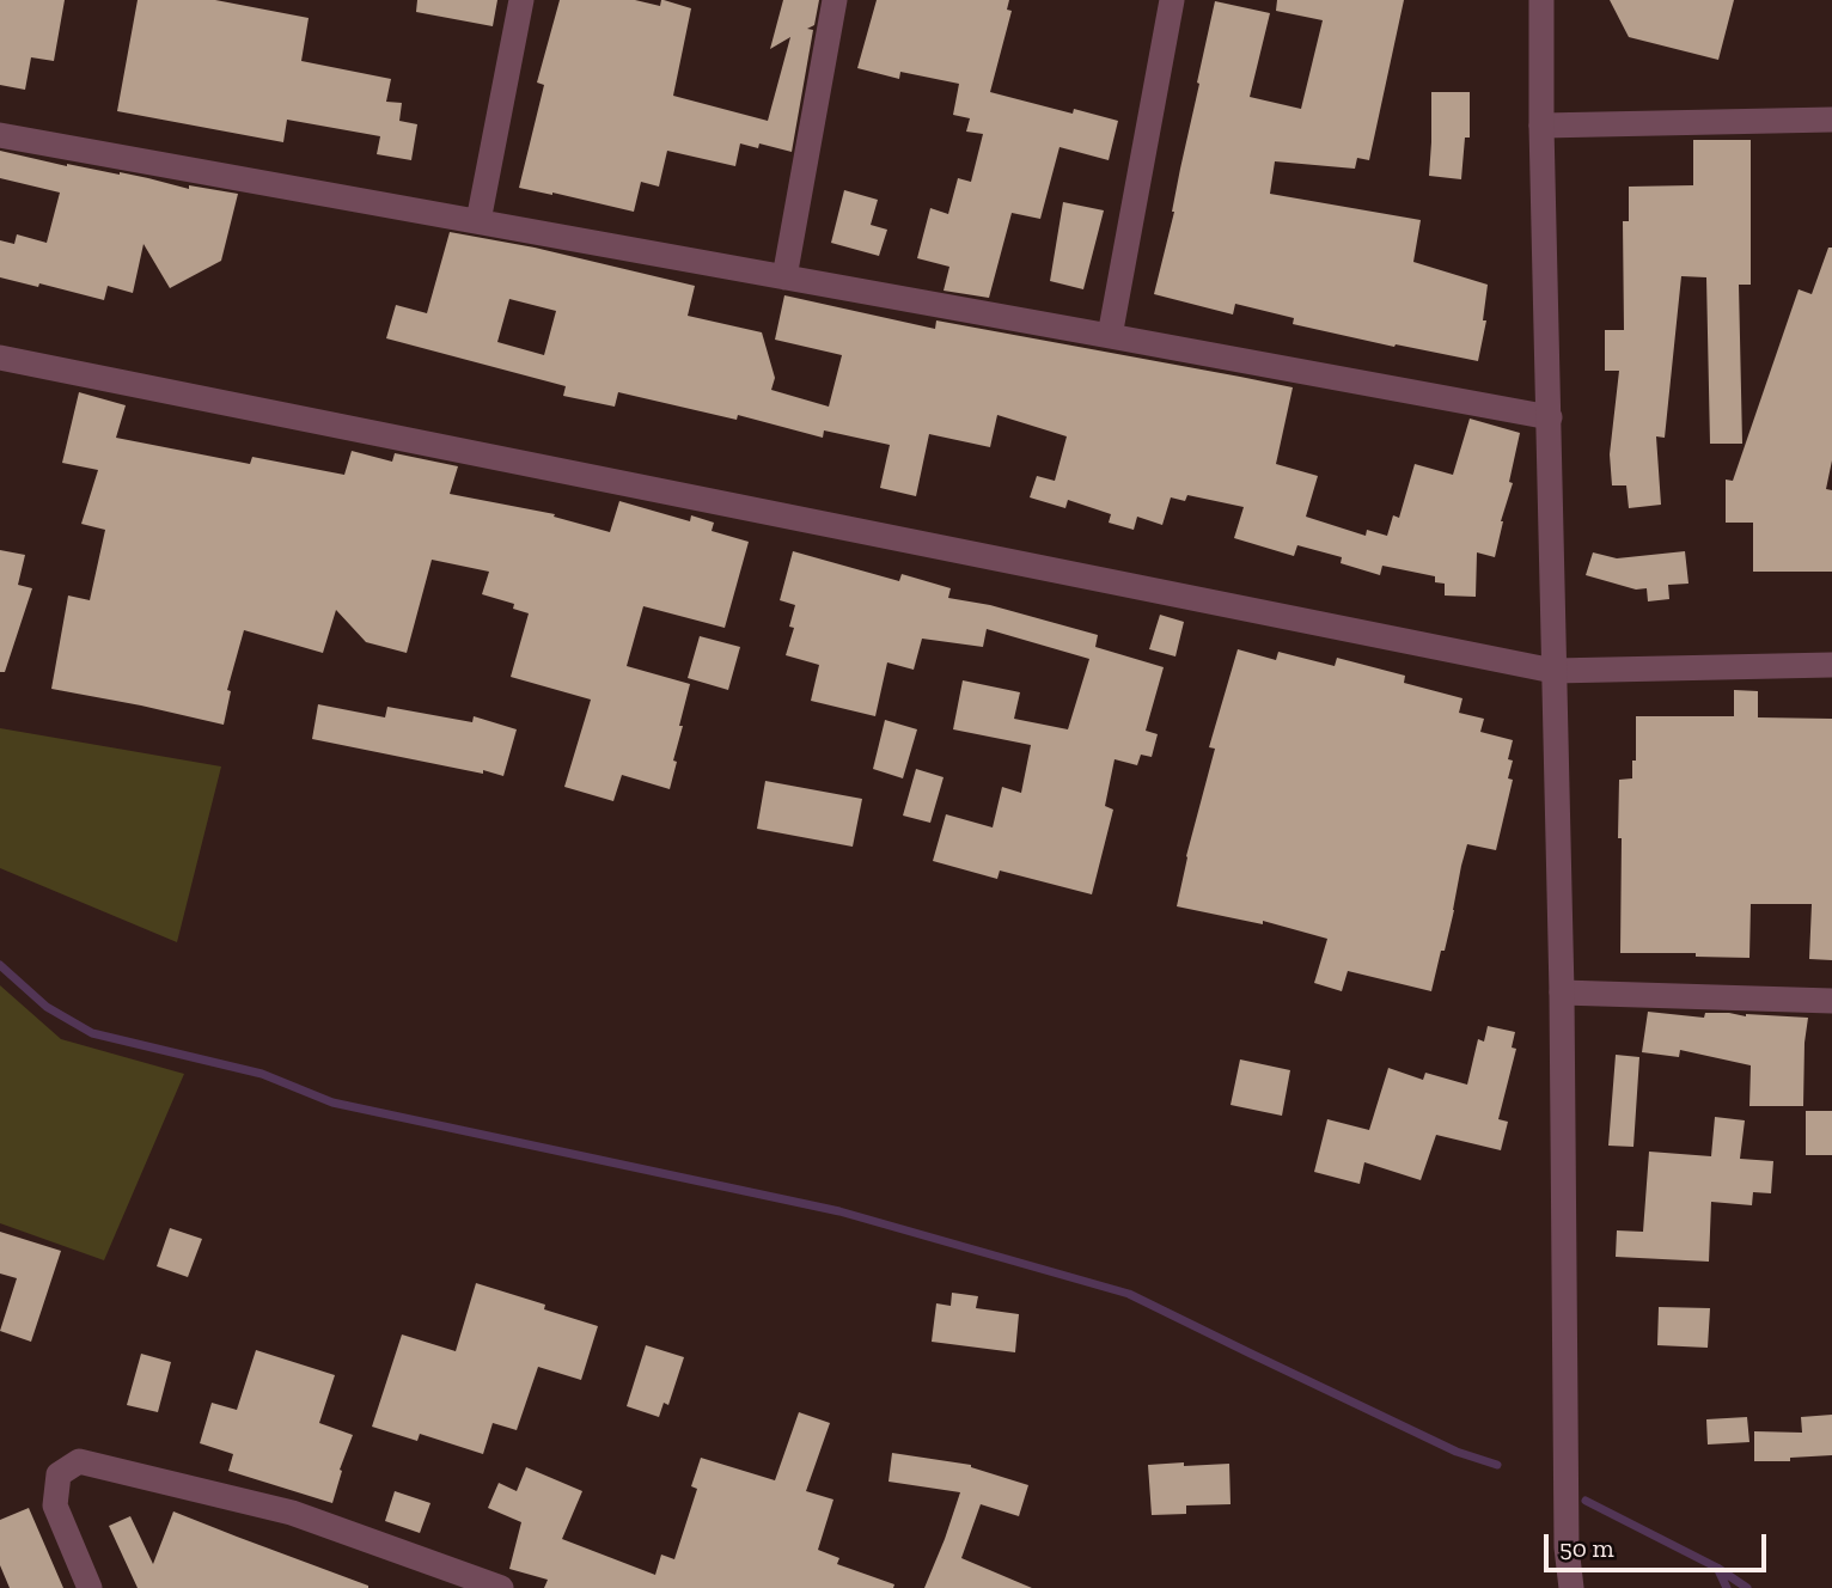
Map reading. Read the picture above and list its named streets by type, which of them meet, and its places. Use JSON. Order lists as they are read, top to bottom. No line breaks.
{"scale_bar":"50 m"}
